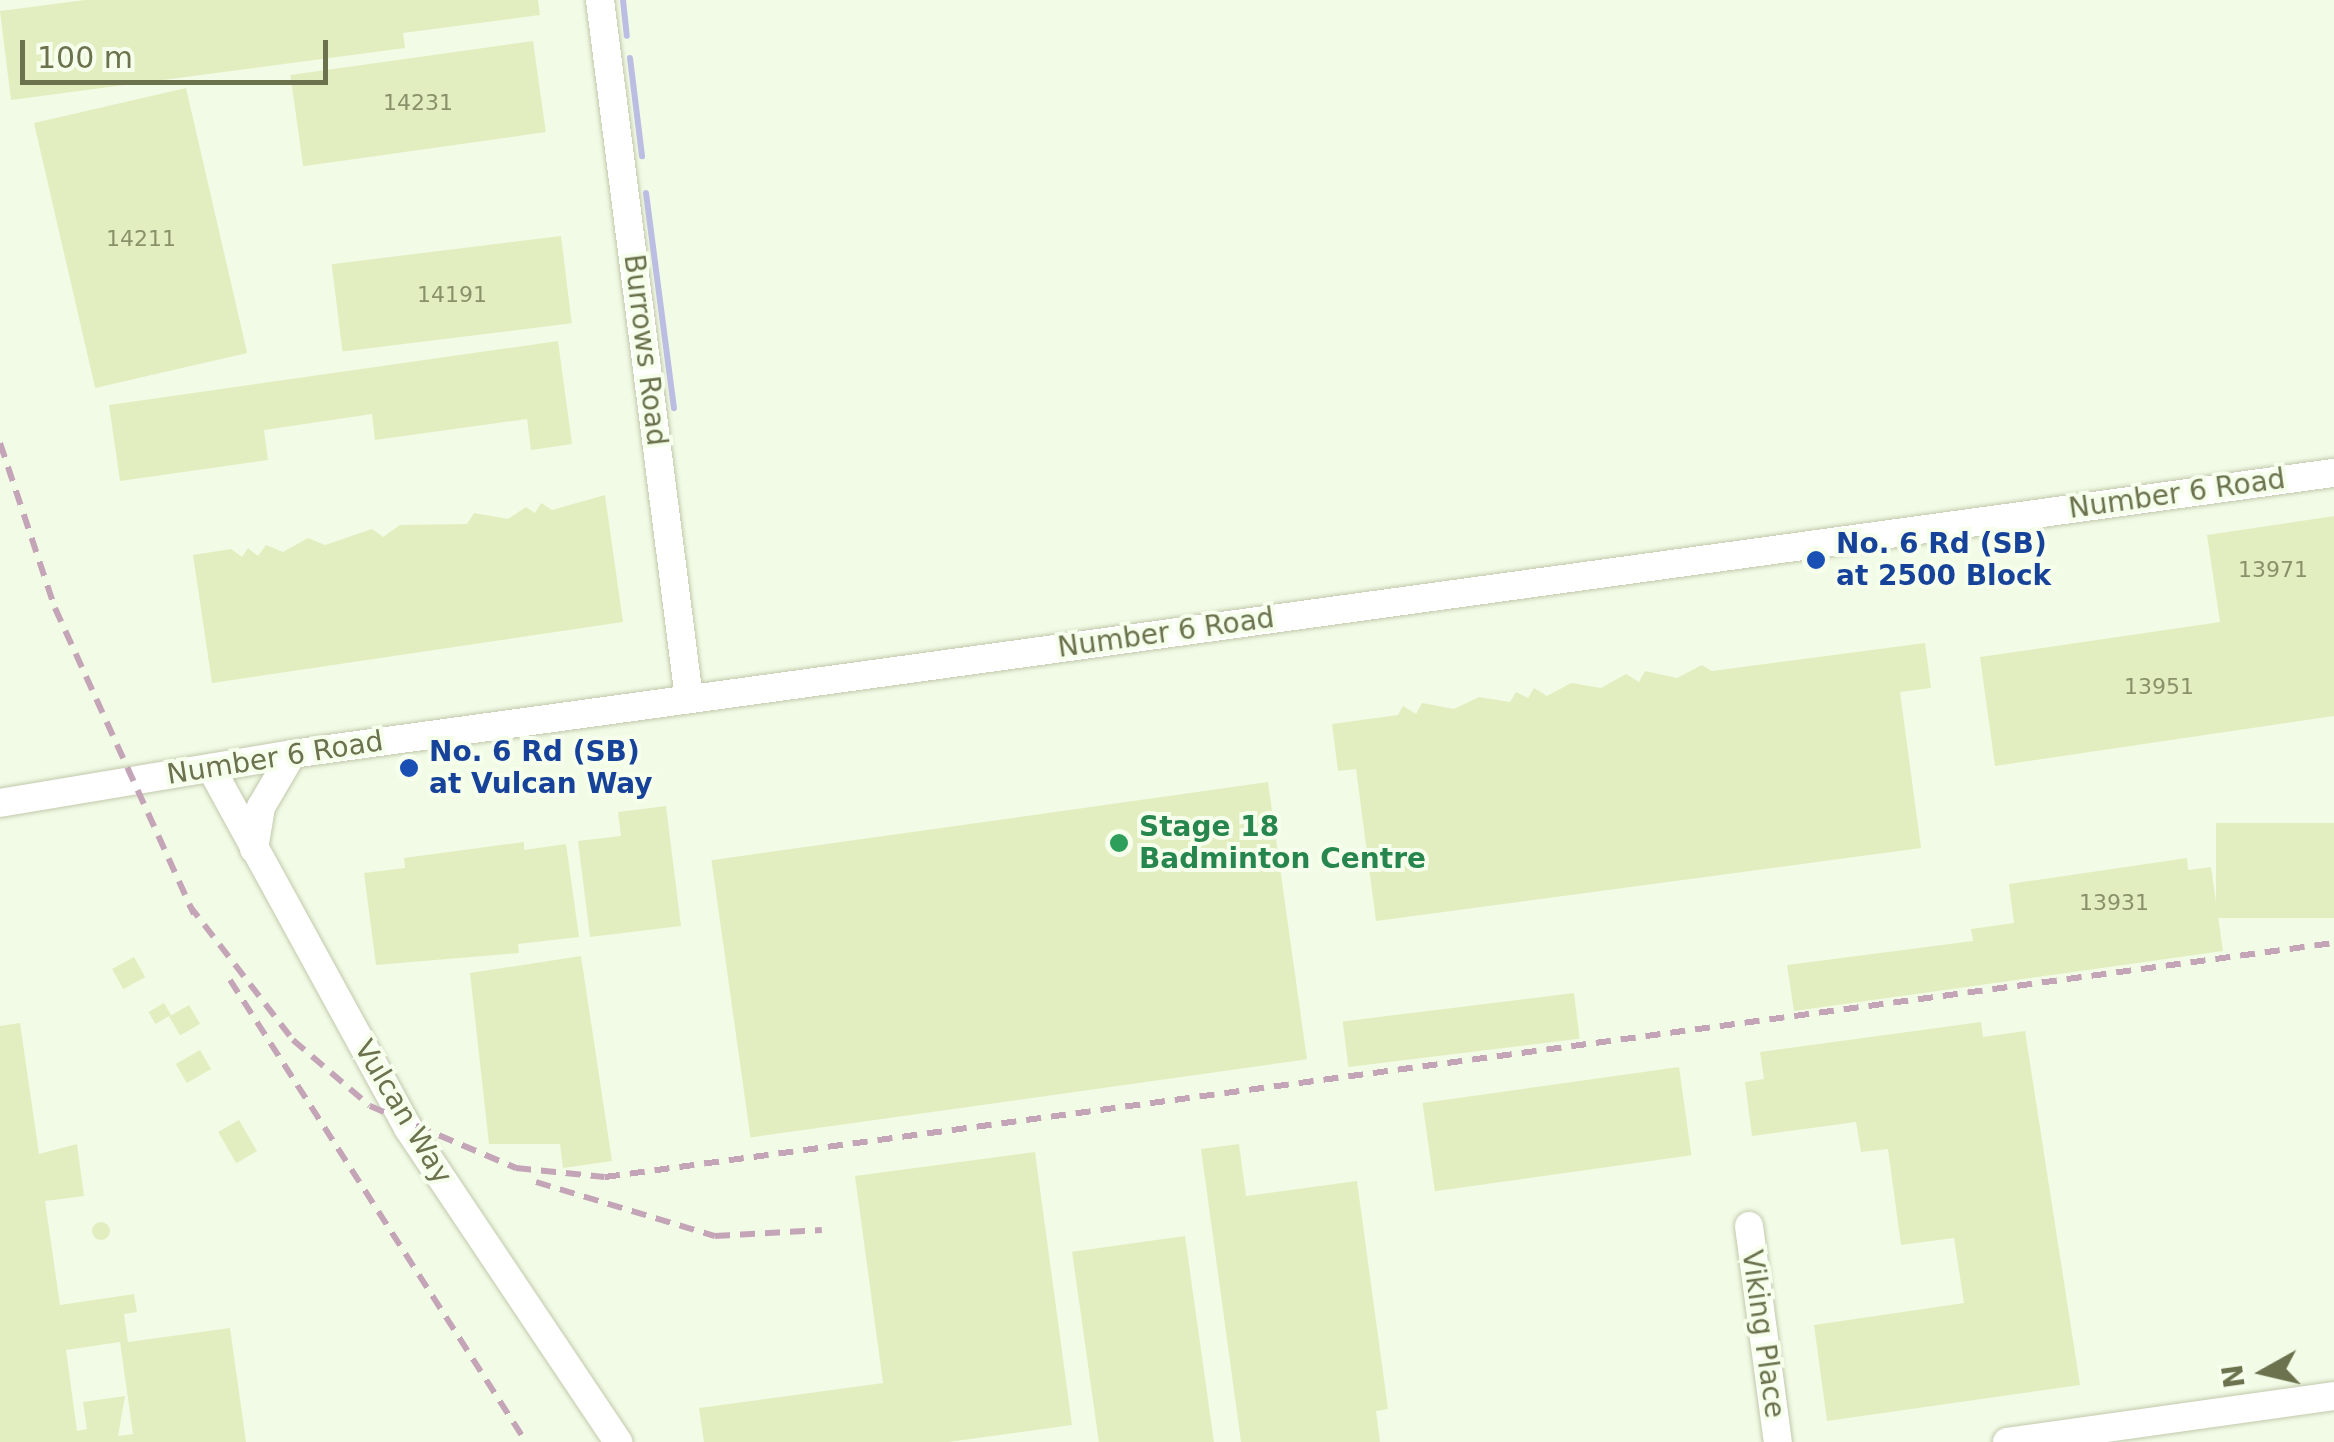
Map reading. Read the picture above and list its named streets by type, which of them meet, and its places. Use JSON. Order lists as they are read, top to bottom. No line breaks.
{"streets":{"street":["Burrows Road","Number 6 Road","Vulcan Way","Viking Place"]},"crossings":[["Burrows Road","Number 6 Road"],["Number 6 Road","Vulcan Way"]],"places":["No. 6 Rd (SB) at 2500 Block","No. 6 Rd (SB) at Vulcan Way","Stage 18 Badminton Centre"],"house_numbers":["14231","14211","14191","13971","13951","13931"],"scale_bar":"100 m","north":"left"}
